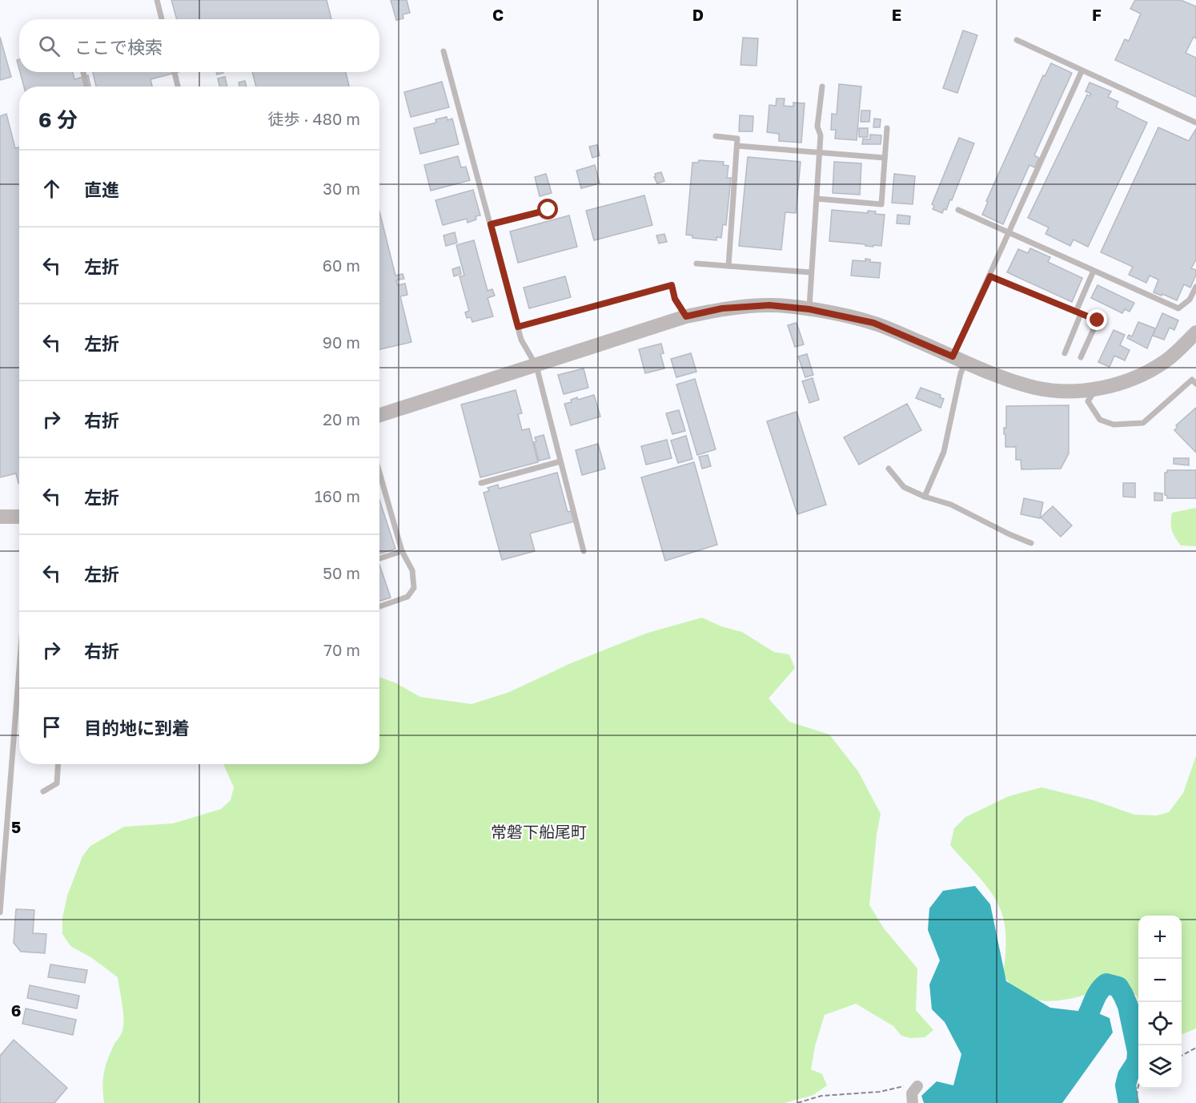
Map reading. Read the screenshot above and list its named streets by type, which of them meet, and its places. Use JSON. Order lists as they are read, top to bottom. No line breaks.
{"districts":["常磐下船尾町"],"page":{"search":"ここで検索","heading":["6 分","徒歩 · 480 m"],"list":[["直進","30 m"],["左折","60 m"],["左折","90 m"],["右折","20 m"],["左折","160 m"],["左折","50 m"],["右折","70 m"],"目的地に到着"],"map_buttons":["+","−"]},"grid":{"columns":["C","D","E","F"],"rows":["5","6"]}}
